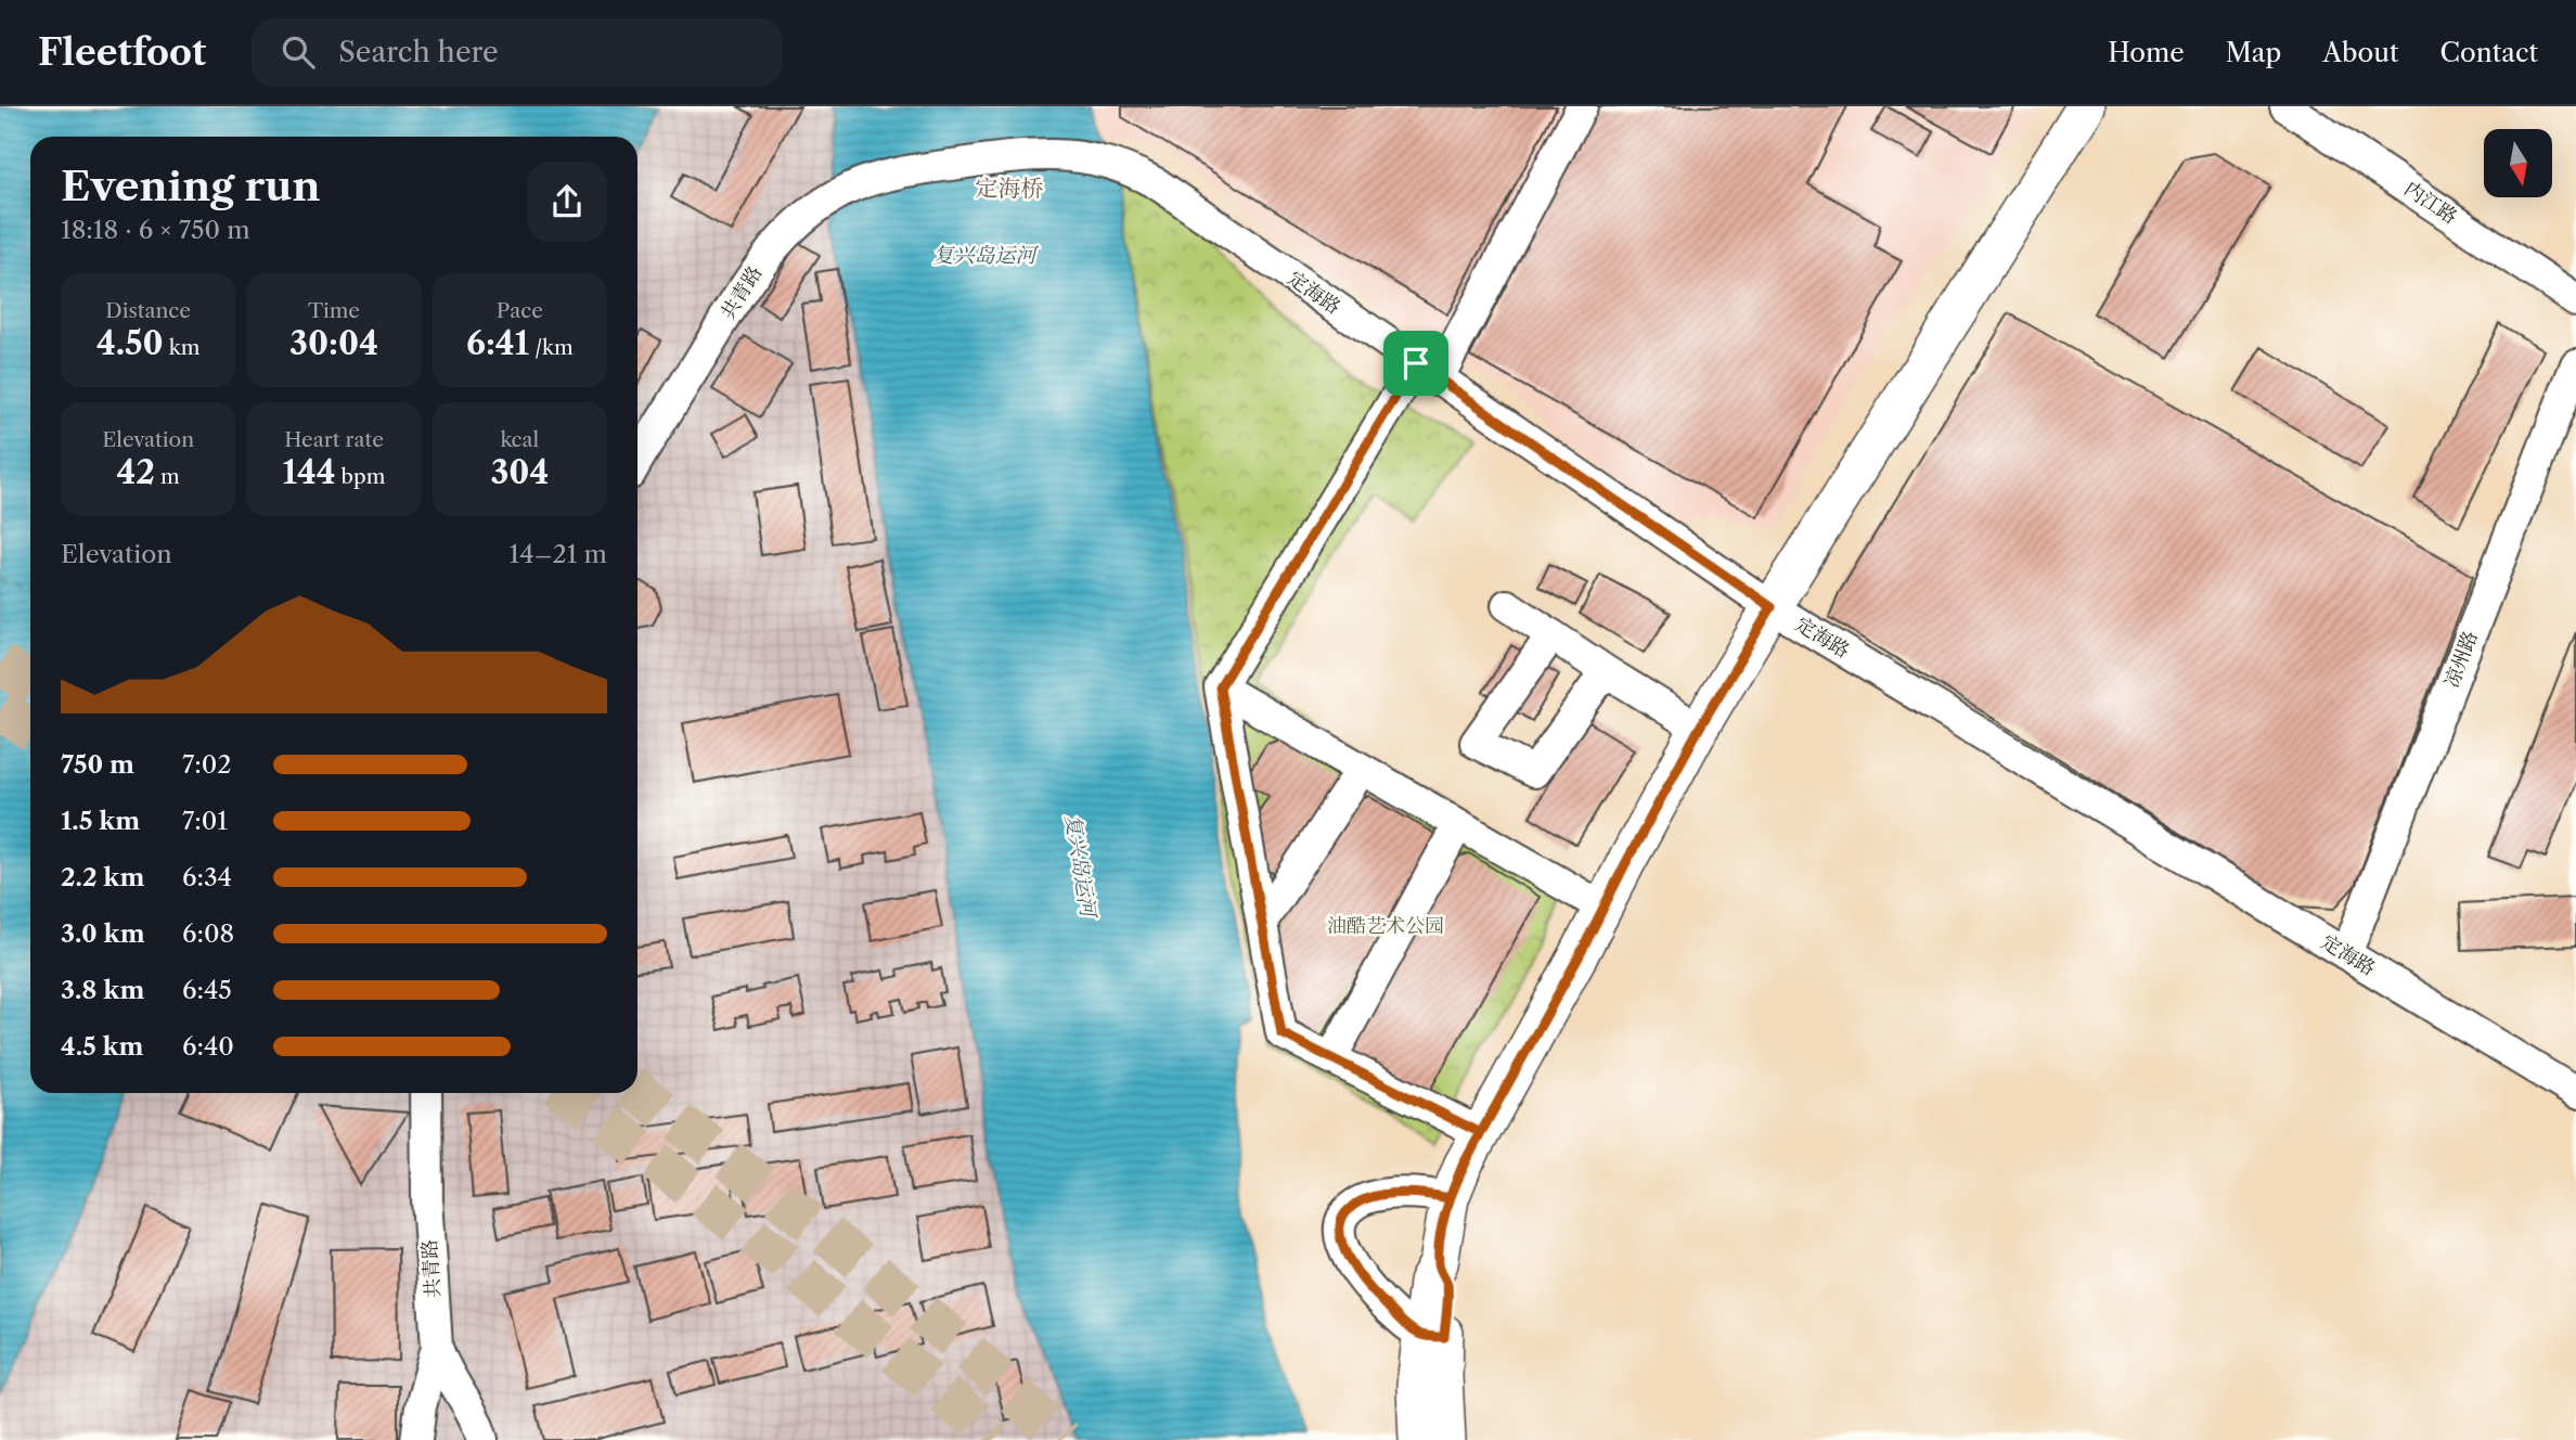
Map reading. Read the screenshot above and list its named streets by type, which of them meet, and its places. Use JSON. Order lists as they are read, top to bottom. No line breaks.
{"streets":{"street":["内江路","共青路","定海路","凉州路"]},"crossings":[["共青路","定海路"],["定海路","凉州路"]],"districts":["定海桥"],"water":["复兴岛运河"],"parks":["油酷艺术公园"],"north":"bottom","page":{"header":"Fleetfoot","search":"Search here","nav":["Home","Map","About","Contact"],"heading":["Evening run","18:18 · 6 × 750 m"],"stats":[["Distance","4.50 km"],["Time","30:04"],["Pace","6:41 /km"],["Elevation","42 m"],["Heart rate","144 bpm"],["kcal","304"]],"chart":["Elevation","14–21 m"],"list":[{"name":"750 m","note":"7:02"},{"name":"1.5 km","note":"7:01"},{"name":"2.2 km","note":"6:34"},{"name":"3.0 km","note":"6:08"},{"name":"3.8 km","note":"6:45"},{"name":"4.5 km","note":"6:40"}]}}
